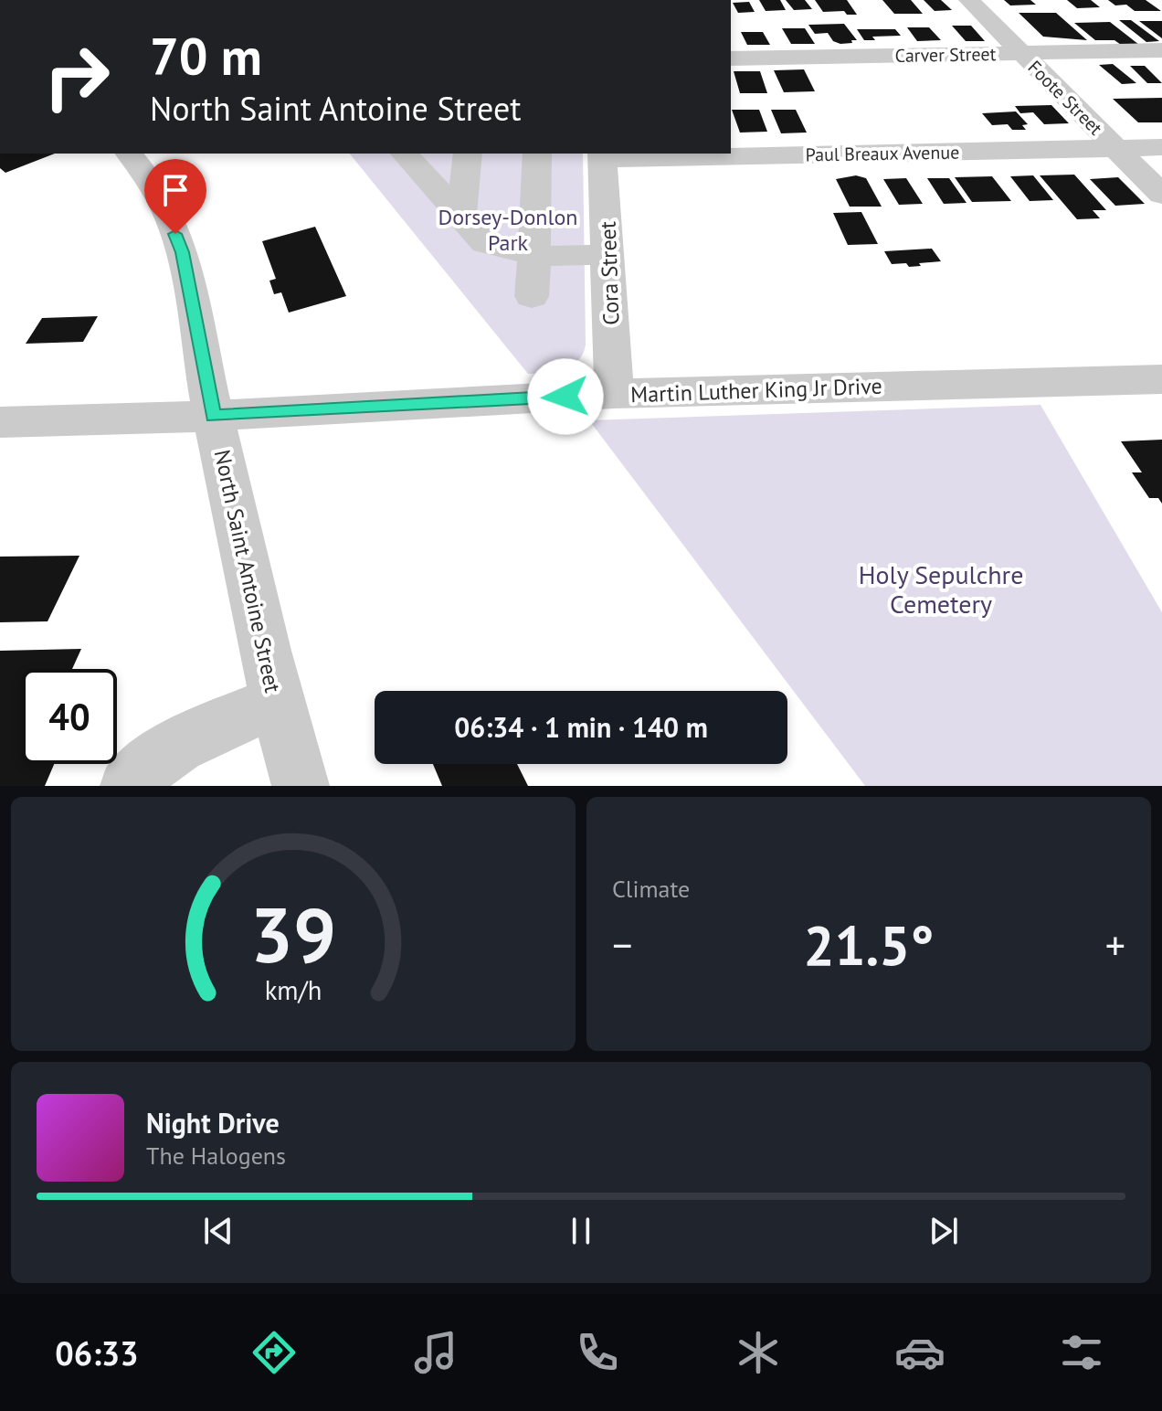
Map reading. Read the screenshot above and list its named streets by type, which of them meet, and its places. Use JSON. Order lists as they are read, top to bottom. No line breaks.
{"streets":{"street":["Carver Street","Foote Street","Paul Breaux Avenue","Cora Street","Martin Luther King Jr Drive","North Saint Antoine Street"]},"crossings":[["Carver Street","Foote Street"],["Foote Street","Paul Breaux Avenue"],["Paul Breaux Avenue","Cora Street"],["Cora Street","Martin Luther King Jr Drive"],["Martin Luther King Jr Drive","North Saint Antoine Street"]],"parks":["Dorsey-Donlon Park","Holy Sepulchre Cemetery"],"page":{"turn":["70 m","North Saint Antoine Street"],"limit":"40","trip":"06:34 · 1 min · 140 m","tile":"Climate","heat":["−","21.5°","+"],"song":["Night Drive","The Halogens"],"tabs":"06:33","gauge":["39","km/h"]}}
